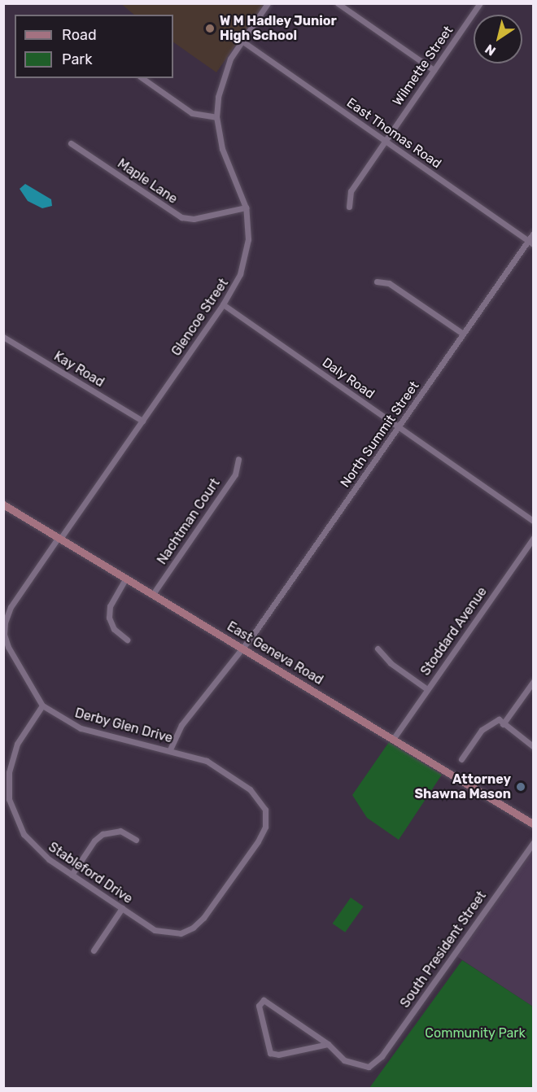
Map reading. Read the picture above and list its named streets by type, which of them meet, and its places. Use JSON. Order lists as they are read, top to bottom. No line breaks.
{"streets":{"main road":["East Geneva Road"],"street":["Wilmette Street","East Thomas Road","Maple Lane","Glencoe Street","Kay Road","Daly Road","North Summit Street","Nachtman Court","Stoddard Avenue","Derby Glen Drive","Stableford Drive","South President Street"]},"crossings":[["Wilmette Street","East Thomas Road"],["East Thomas Road","Glencoe Street"],["East Thomas Road","North Summit Street"],["Maple Lane","Glencoe Street"],["Glencoe Street","Kay Road"],["Glencoe Street","Daly Road"],["Glencoe Street","East Geneva Road"],["Glencoe Street","Derby Glen Drive"],["Daly Road","North Summit Street"],["North Summit Street","East Geneva Road"],["North Summit Street","Derby Glen Drive"],["Nachtman Court","East Geneva Road"],["Stoddard Avenue","East Geneva Road"],["Derby Glen Drive","Stableford Drive"]],"parks":["Community Park"],"places":["W M Hadley Junior High School","Attorney Shawna Mason"],"legend":["Road","Park"],"north":"bottom left"}
